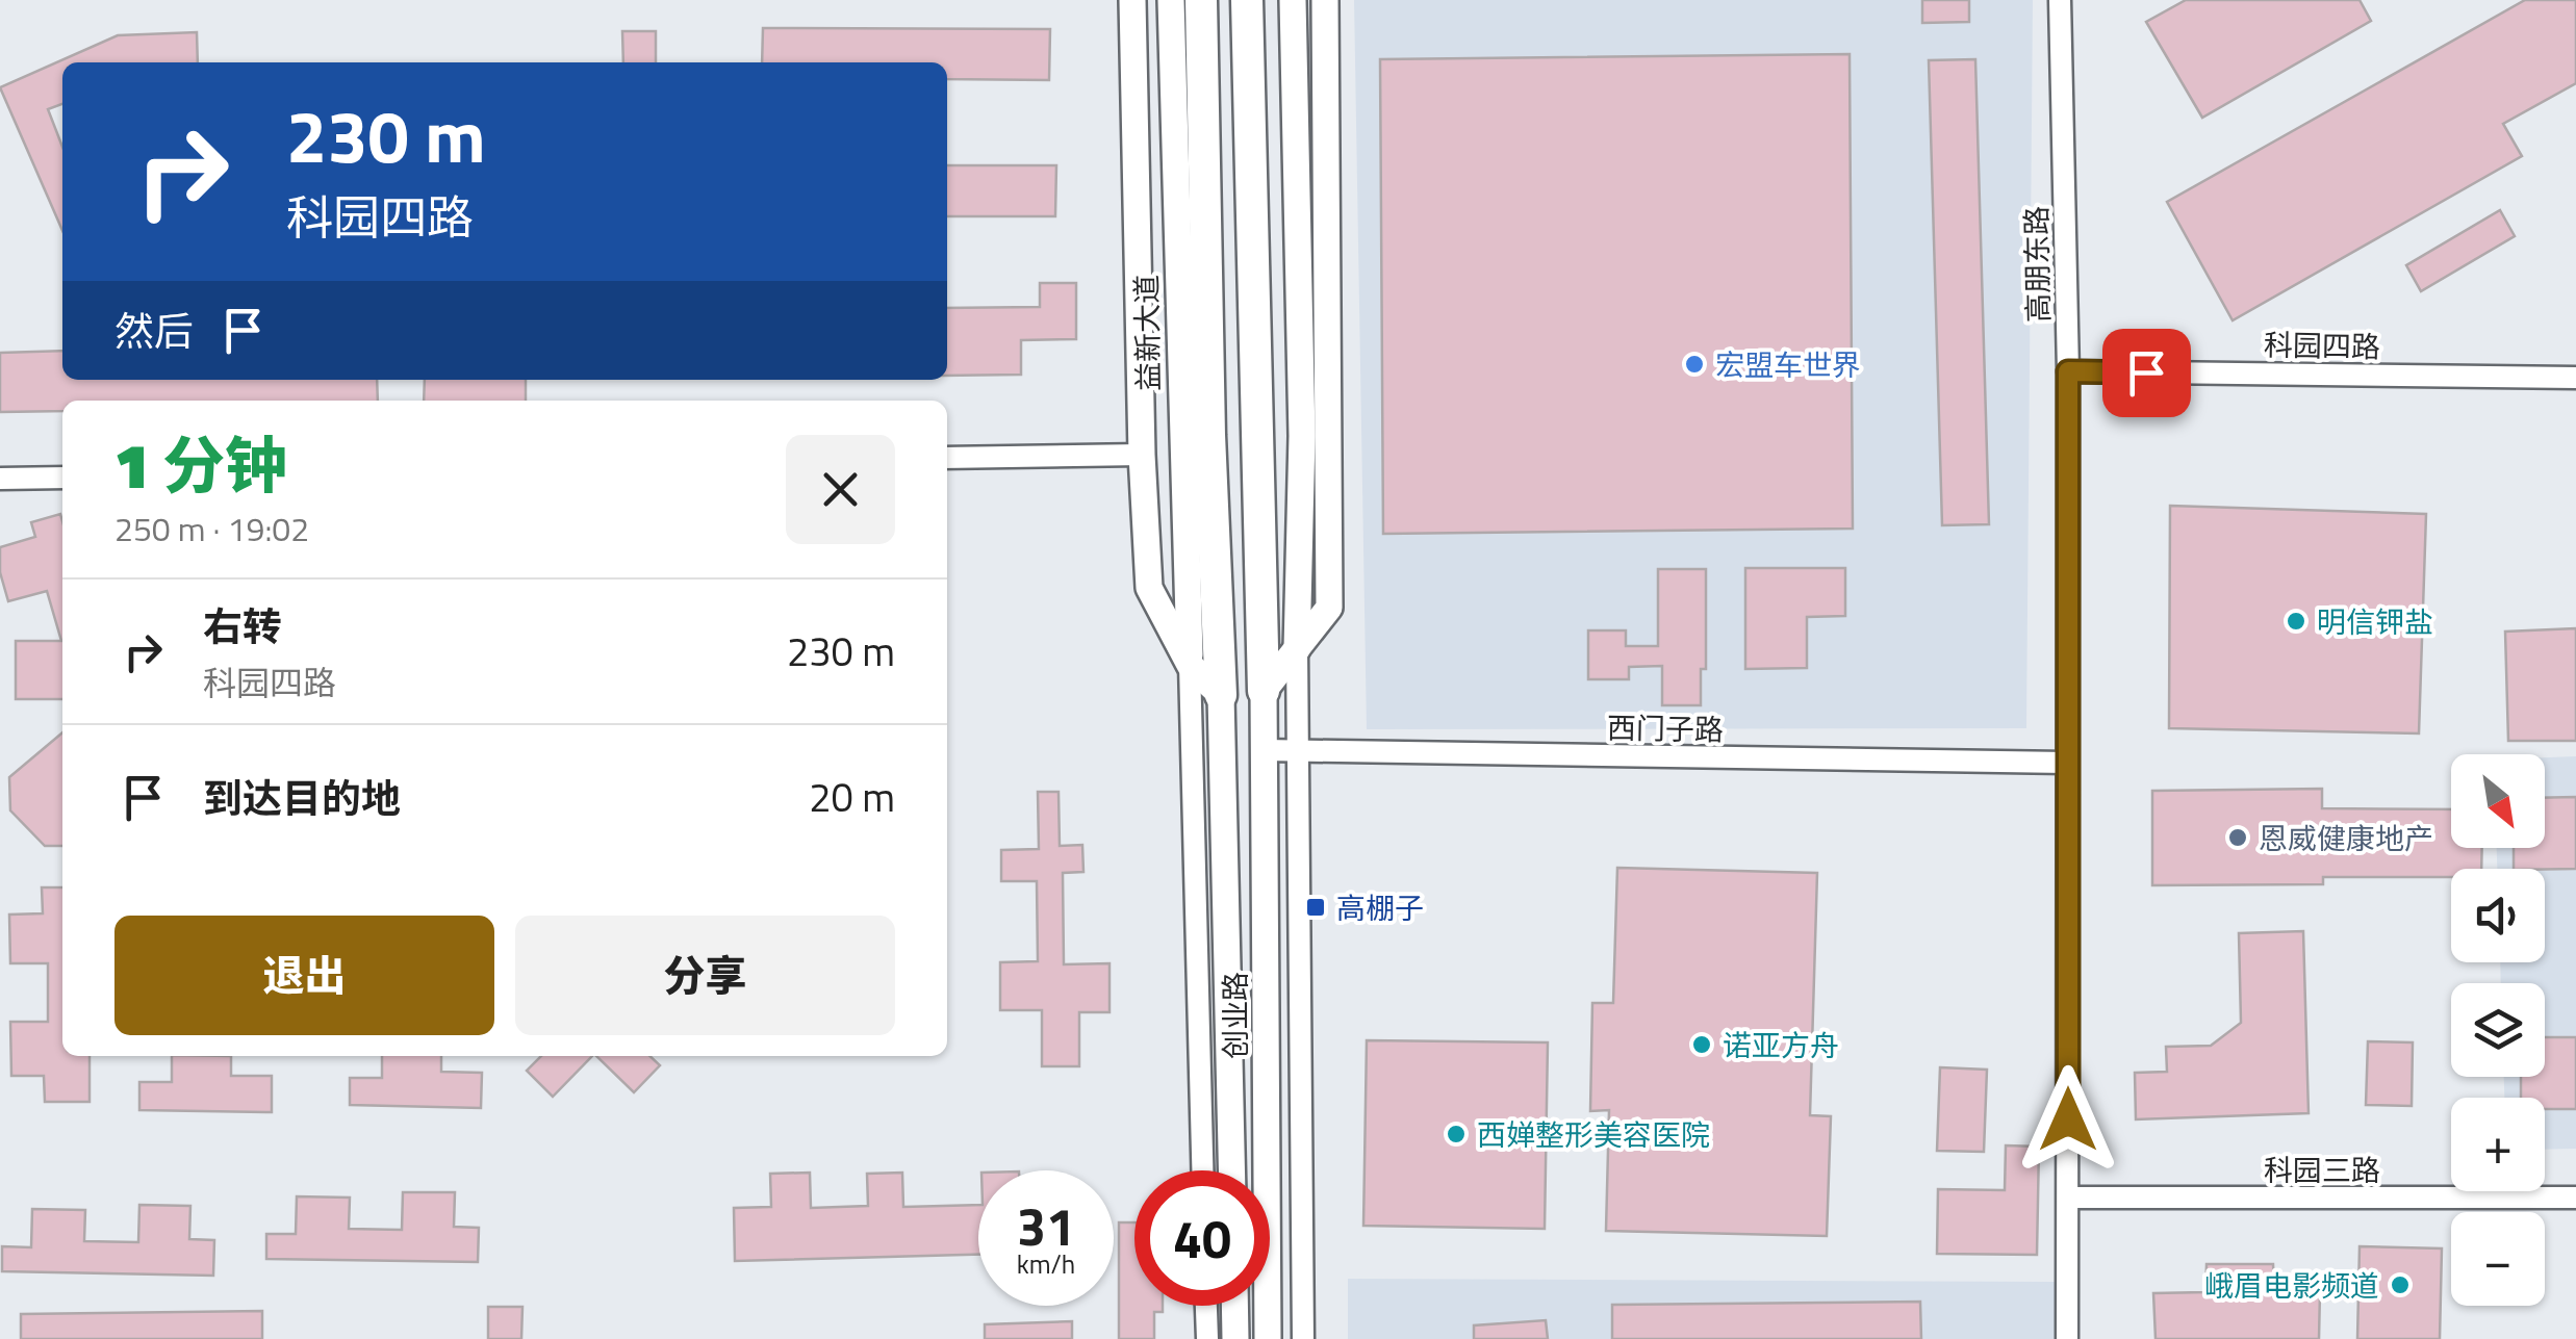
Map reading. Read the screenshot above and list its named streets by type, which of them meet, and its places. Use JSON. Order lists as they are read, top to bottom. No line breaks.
{"streets":{"main road":["益新大道","创业路"],"street":["高朋东路","科园四路","西门子路","科园三路"]},"crossings":[["高朋东路","科园四路"],["高朋东路","西门子路"],["高朋东路","科园三路"],["西门子路","创业路"]],"places":{"other":["宏盟车世界","明信钾盐","恩威健康地产","诺亚方舟","西婵整形美容医院","峨眉电影频道"],"transit":["高棚子"]},"north":"bottom right","page":{"turn":["230 m","科园四路"],"then":"然后","heading":["1 分钟","250 m · 19:02"],"list":[{"name":"右转","note":"科园四路","value":"230 m"},{"name":"到达目的地","value":"20 m"}],"map_buttons":["+","−"],"buttons":["退出","分享"],"speed":"31 km/h","limit":"40"}}
